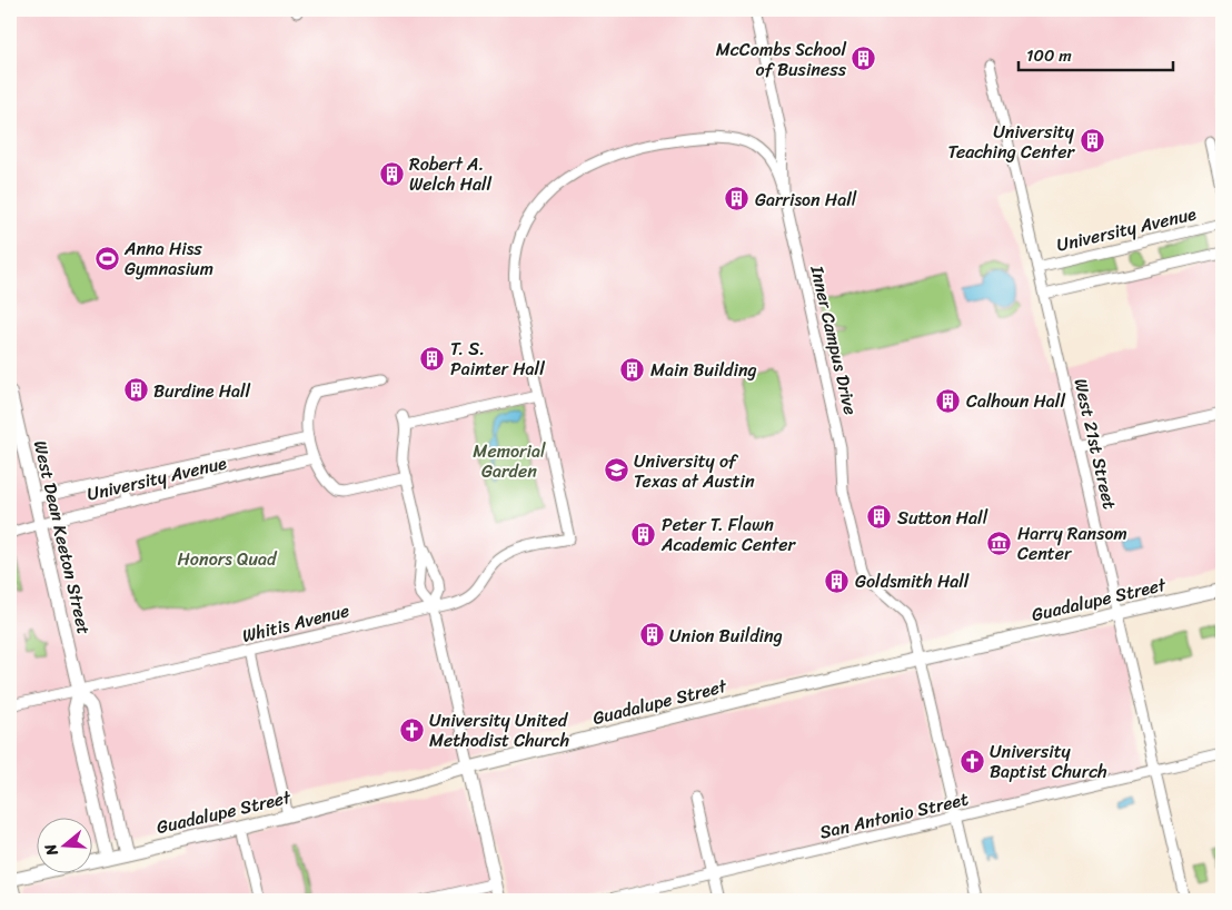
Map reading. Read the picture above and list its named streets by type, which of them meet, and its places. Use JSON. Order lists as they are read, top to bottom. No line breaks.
{"streets":{"main road":["West Dean Keeton Street","Guadalupe Street"],"street":["University Avenue","Inner Campus Drive","West 21st Street","Whitis Avenue","San Antonio Street"]},"crossings":[["University Avenue","West 21st Street"],["University Avenue","West Dean Keeton Street"],["Inner Campus Drive","Guadalupe Street"],["Inner Campus Drive","San Antonio Street"],["West 21st Street","Guadalupe Street"],["West 21st Street","San Antonio Street"],["West Dean Keeton Street","Guadalupe Street"],["West Dean Keeton Street","Whitis Avenue"]],"parks":["Memorial Garden","Honors Quad"],"places":{"building":["McCombs School of Business","University Teaching Center","Robert A. Welch Hall","Garrison Hall","T. S. Painter Hall","Main Building","Burdine Hall","Calhoun Hall","Sutton Hall","Peter T. Flawn Academic Center","Goldsmith Hall","Union Building"],"sports":["Anna Hiss Gymnasium"],"school or university":["University of Texas at Austin"],"museum":["Harry Ransom Center"],"church":["University United Methodist Church","University Baptist Church"]},"scale_bar":"100 m","north":"left"}
